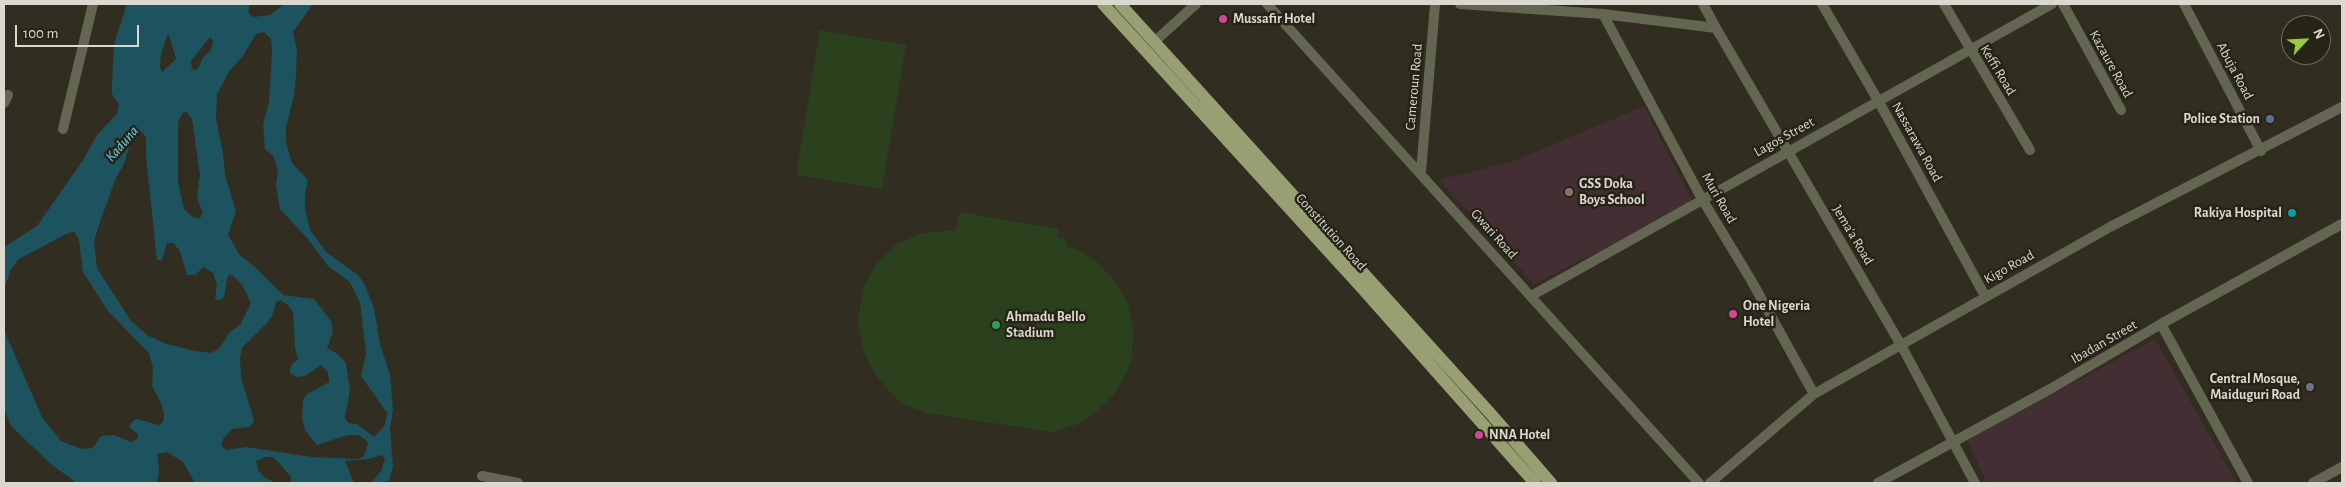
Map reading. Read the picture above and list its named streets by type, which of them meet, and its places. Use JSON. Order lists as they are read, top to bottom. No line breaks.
{"streets":{"main road":["Constitution Road"],"street":["Kazaure Road","Keffi Road","Abuja Road","Cameroun Road","Lagos Street","Nassarawa Road","Muri Road","Gwari Road","Jema'a Road","Kigo Road","Ibadan Street"]},"crossings":[["Keffi Road","Lagos Street"],["Abuja Road","Kigo Road"],["Cameroun Road","Gwari Road"],["Lagos Street","Nassarawa Road"],["Lagos Street","Muri Road"],["Lagos Street","Gwari Road"],["Lagos Street","Jema'a Road"],["Nassarawa Road","Kigo Road"],["Muri Road","Kigo Road"],["Jema'a Road","Kigo Road"],["Jema'a Road","Ibadan Street"]],"water":["Kaduna"],"places":["Mussafir Hotel","Police Station","GSS Doka Boys School","Rakiya Hospital","One Nigeria Hotel","Ahmadu Bello Stadium","Central Mosque, Maiduguri Road","NNA Hotel"],"scale_bar":"100 m","north":"top right"}
